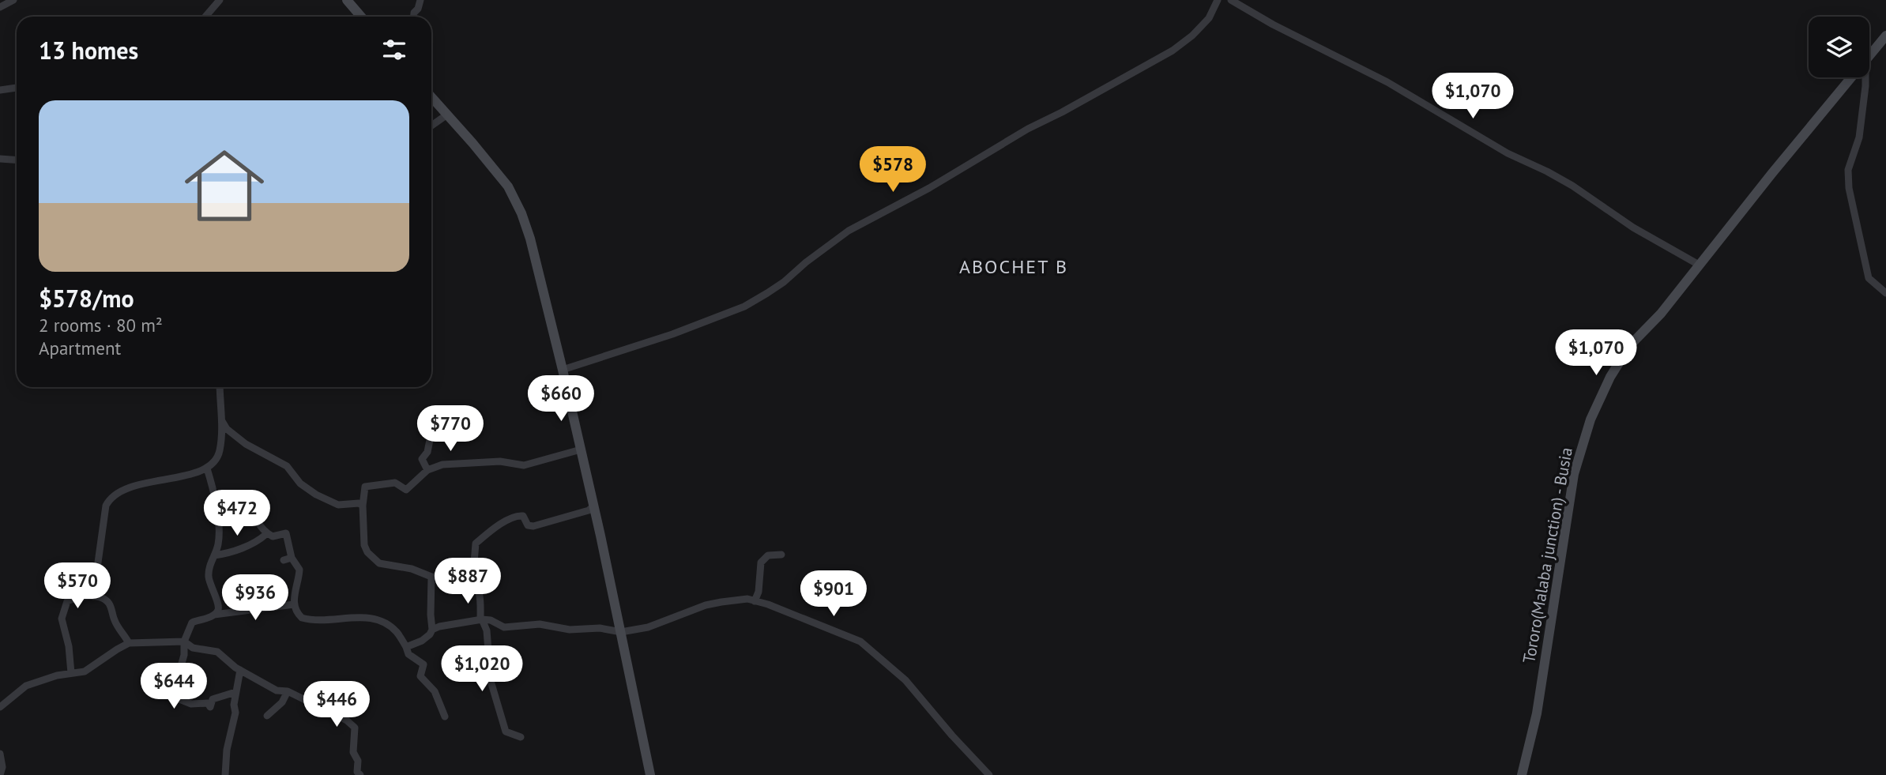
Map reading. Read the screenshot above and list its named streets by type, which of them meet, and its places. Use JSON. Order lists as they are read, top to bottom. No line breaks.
{"streets":{"main road":["Tororo(Malaba junction) - Busia"]},"districts":["ABOCHET B"],"page":{"heading":"13 homes","price":["$1,070","$578","$1,070","$660","$770","$472","$887","$570","$901","$936","$1,020","$644","$446"],"list":[{"name":"$578/mo","note":"2 rooms · 80 m² · Apartment"}]}}
